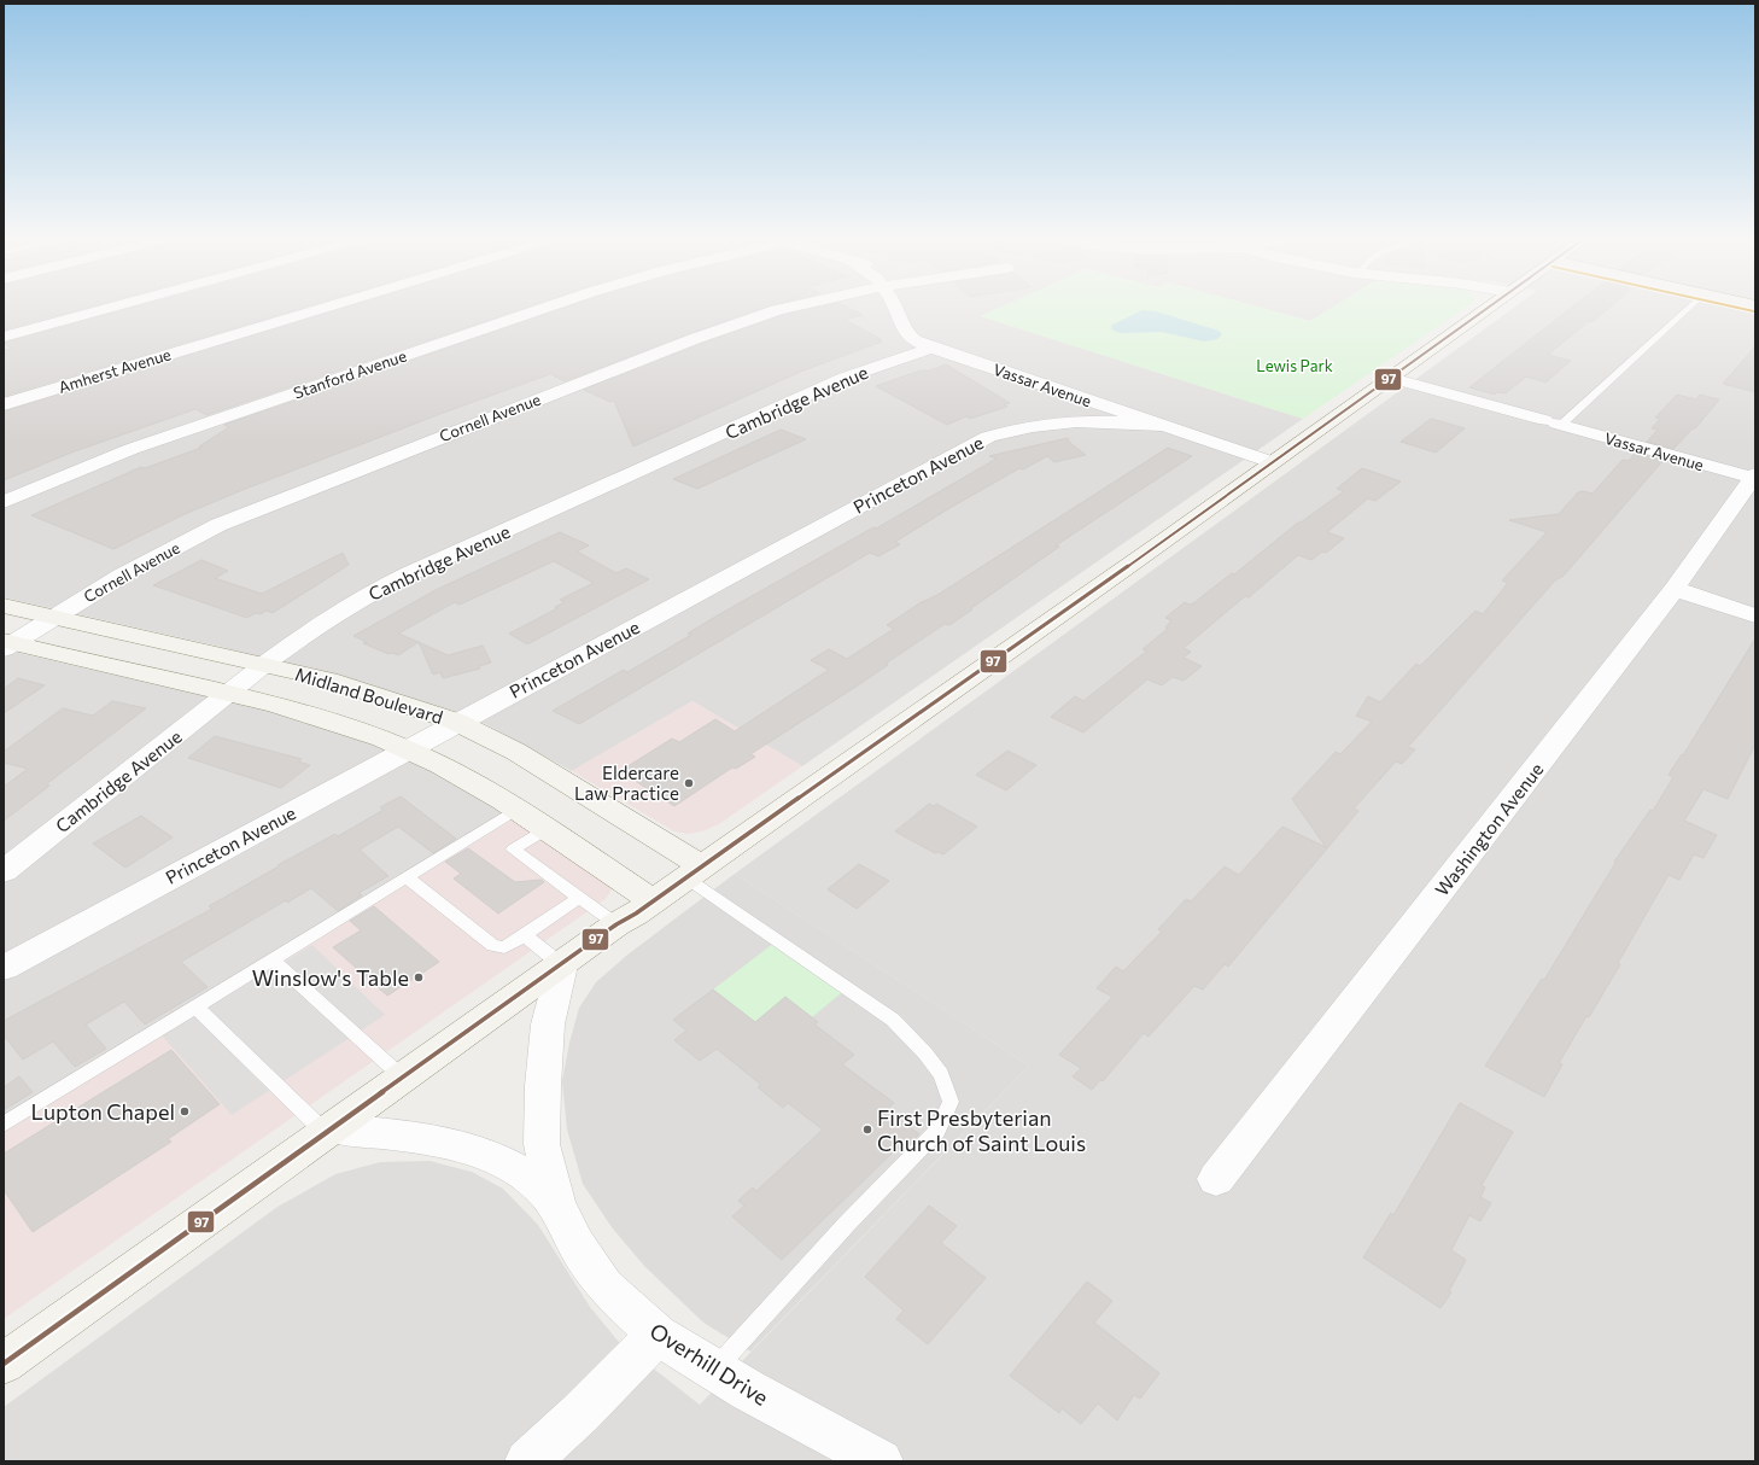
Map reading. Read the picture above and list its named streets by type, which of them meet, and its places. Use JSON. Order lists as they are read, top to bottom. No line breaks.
{"streets":{"main road":["Midland Boulevard"],"street":["Amherst Avenue","Stanford Avenue","Vassar Avenue","Cambridge Avenue","Cornell Avenue","Princeton Avenue","Washington Avenue","Overhill Drive"]},"crossings":[["Vassar Avenue","Cambridge Avenue"],["Vassar Avenue","Princeton Avenue"],["Vassar Avenue","Washington Avenue"],["Cambridge Avenue","Midland Boulevard"],["Cornell Avenue","Midland Boulevard"],["Princeton Avenue","Midland Boulevard"]],"parks":["Lewis Park"],"places":["Eldercare Law Practice","Winslow's Table","Lupton Chapel","First Presbyterian Church of Saint Louis"],"lines":["transit line 97"]}
